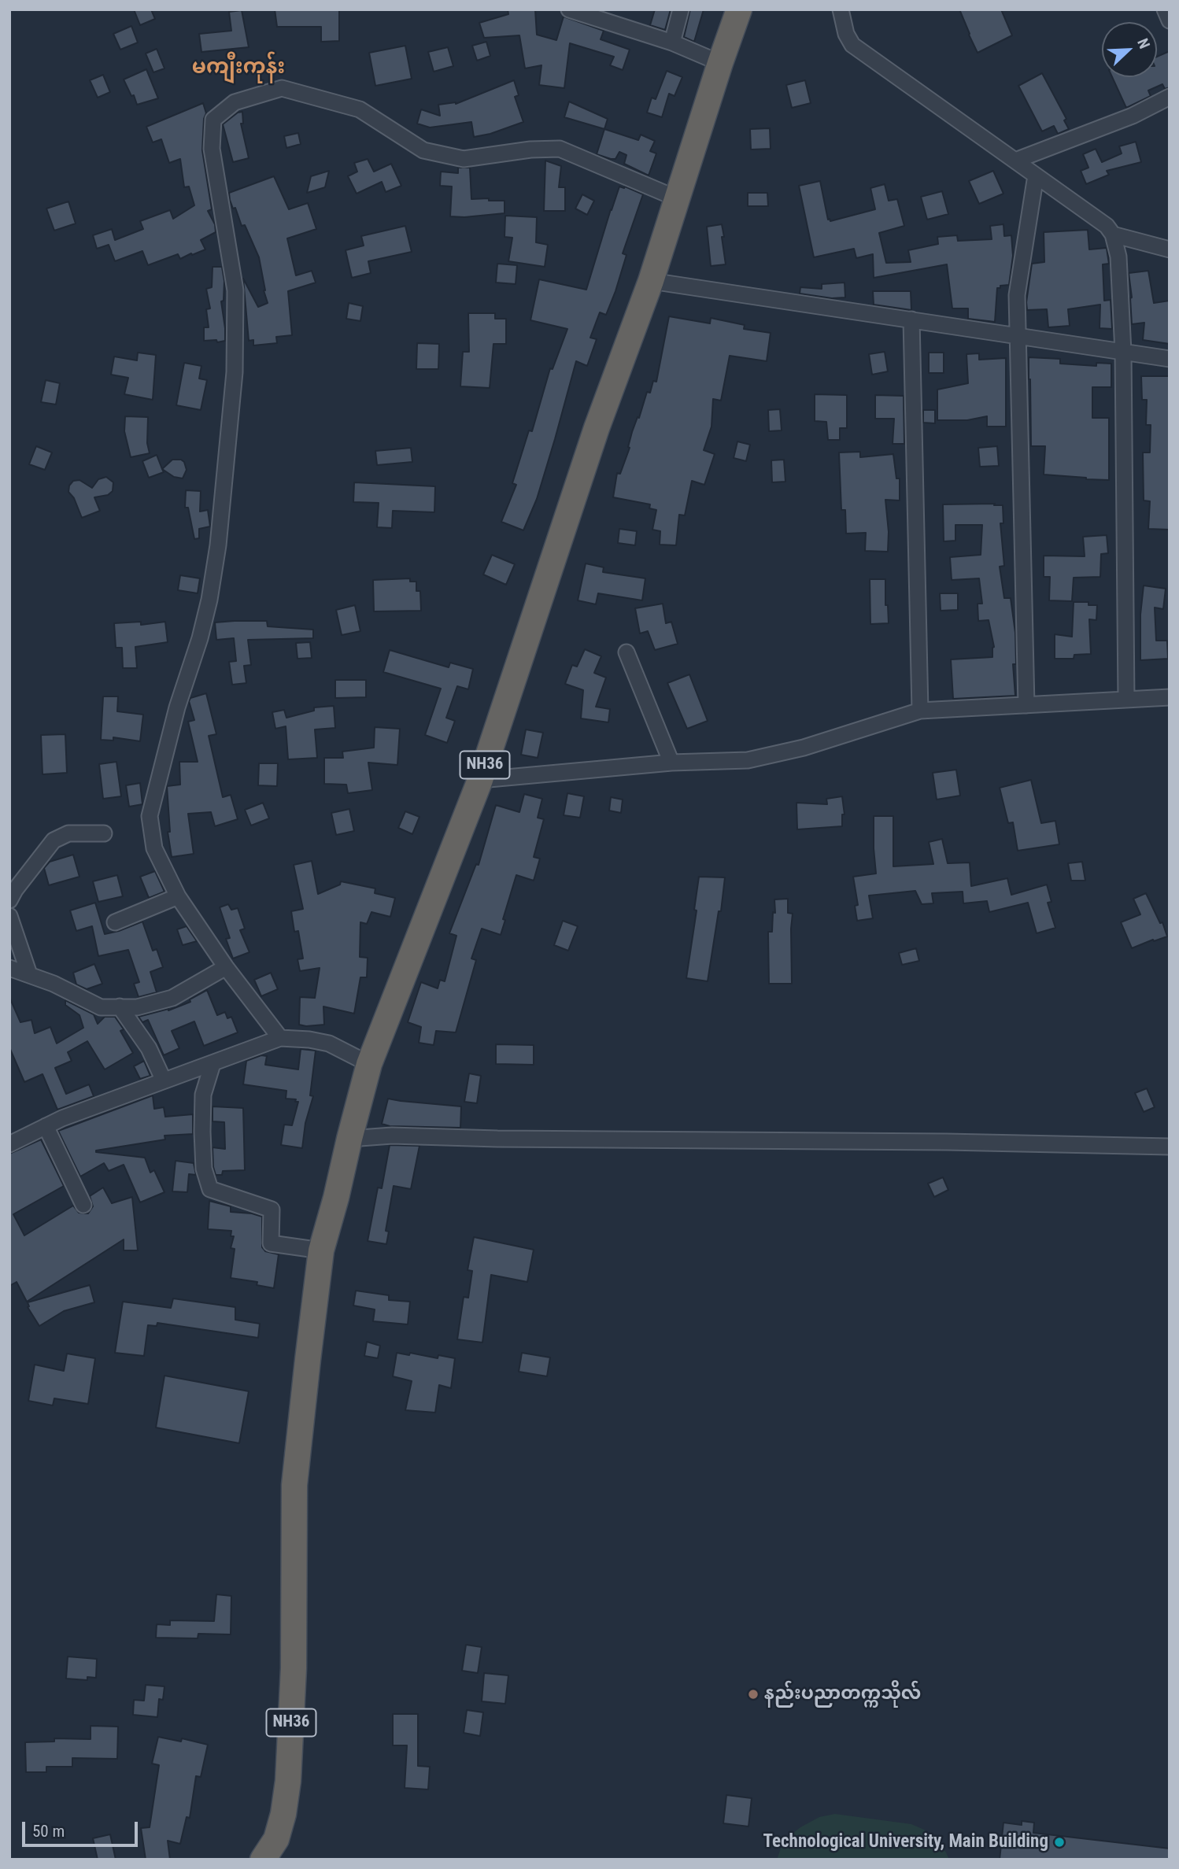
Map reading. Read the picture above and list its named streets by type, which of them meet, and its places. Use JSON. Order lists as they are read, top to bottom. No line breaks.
{"streets":{"highway":["NH36"]},"districts":["မကျီးကုန်း"],"places":["နည်းပညာတက္ကသိုလ်","Technological University, Main Building"],"scale_bar":"50 m","north":"top right"}
